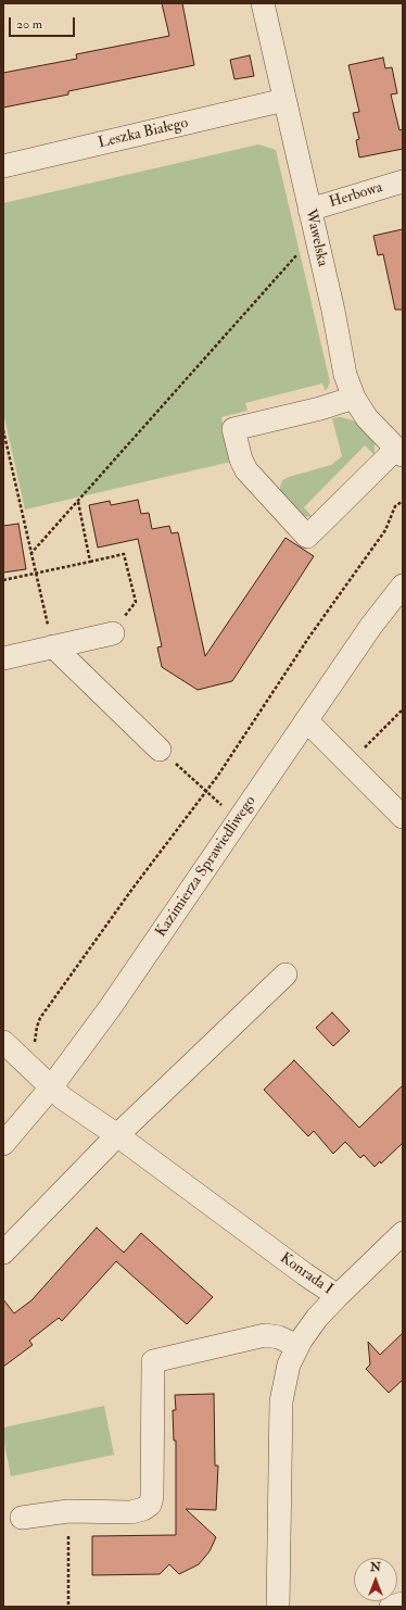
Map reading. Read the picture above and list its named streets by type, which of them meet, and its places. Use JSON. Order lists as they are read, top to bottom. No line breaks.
{"streets":{"street":["Leszka Białego","Herbowa","Wawelska","Kazimierza Sprawiedliwego","Konrada I"]},"crossings":[["Leszka Białego","Wawelska"],["Herbowa","Wawelska"],["Kazimierza Sprawiedliwego","Konrada I"]],"scale_bar":"20 m","north":"top"}
